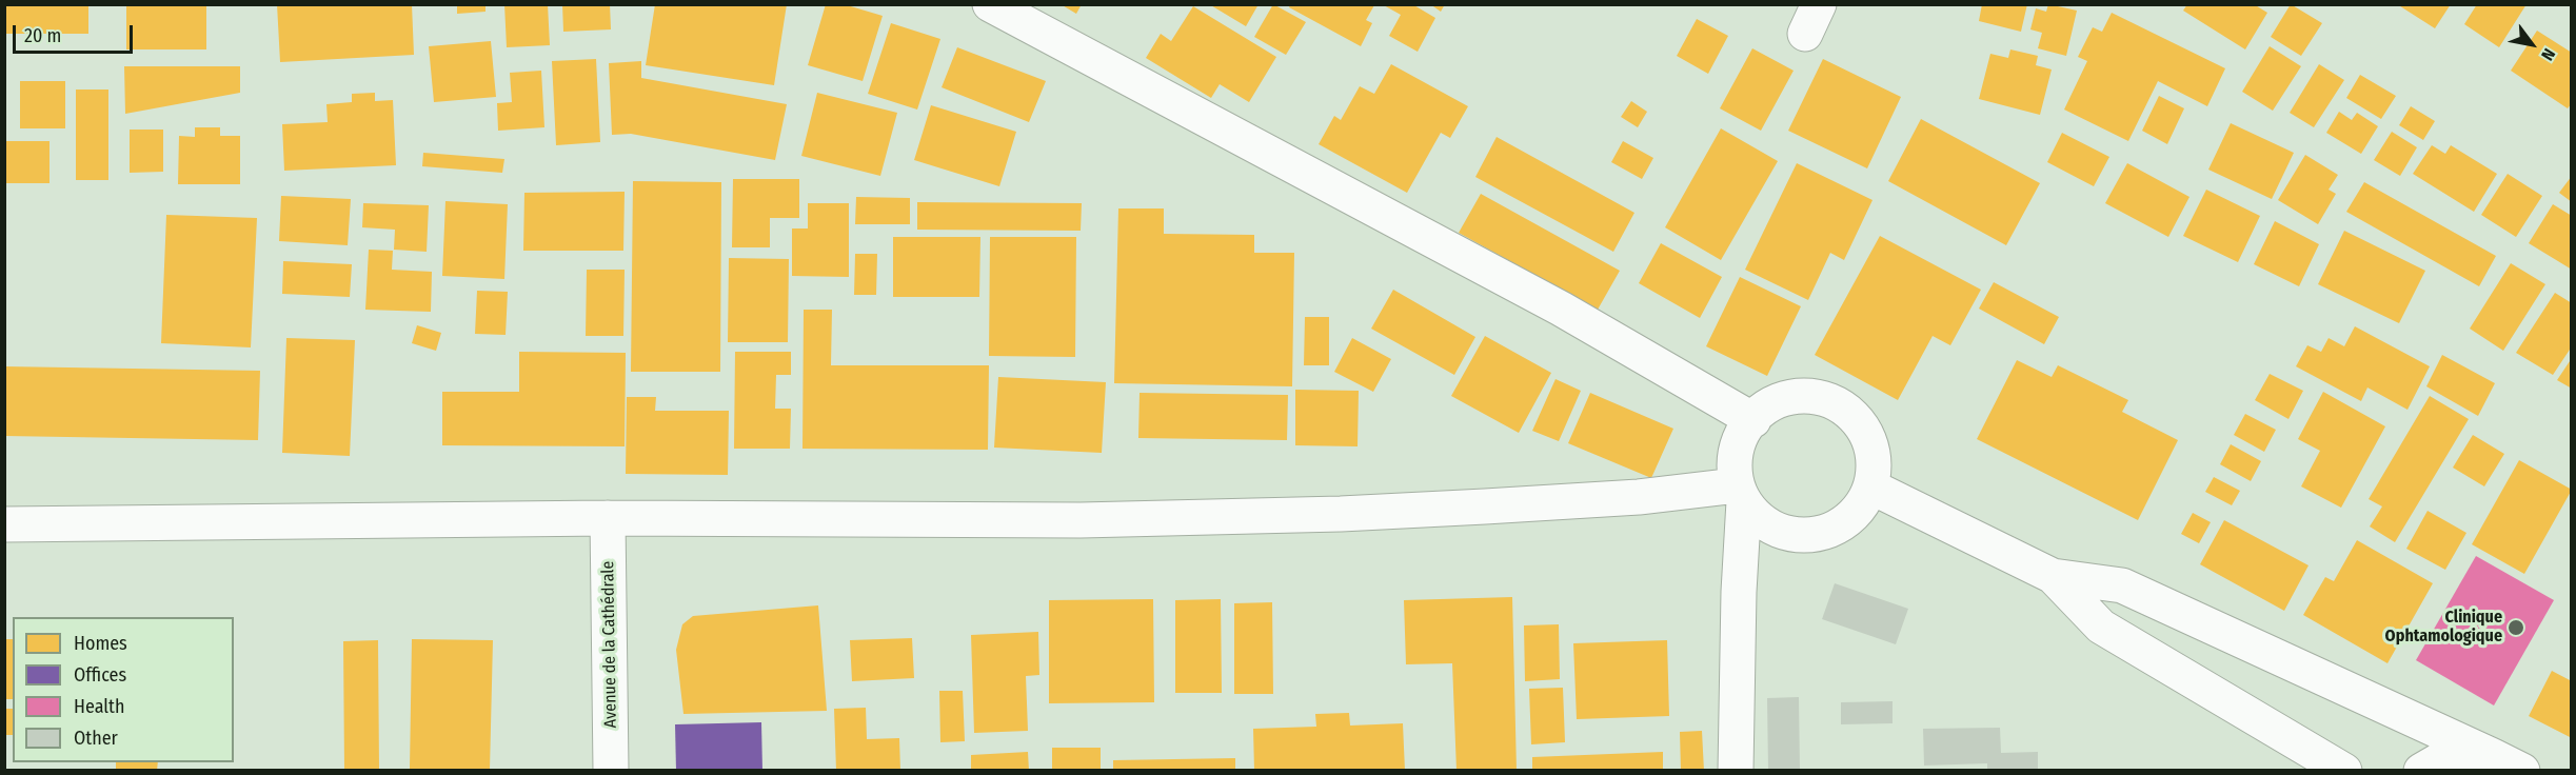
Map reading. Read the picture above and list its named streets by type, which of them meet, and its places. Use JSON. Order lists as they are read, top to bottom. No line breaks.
{"streets":{"street":["Avenue de la Cathédrale"]},"places":["Clinique Ophtamologique"],"legend":["Homes","Offices","Health","Other"],"scale_bar":"20 m","north":"bottom right"}
